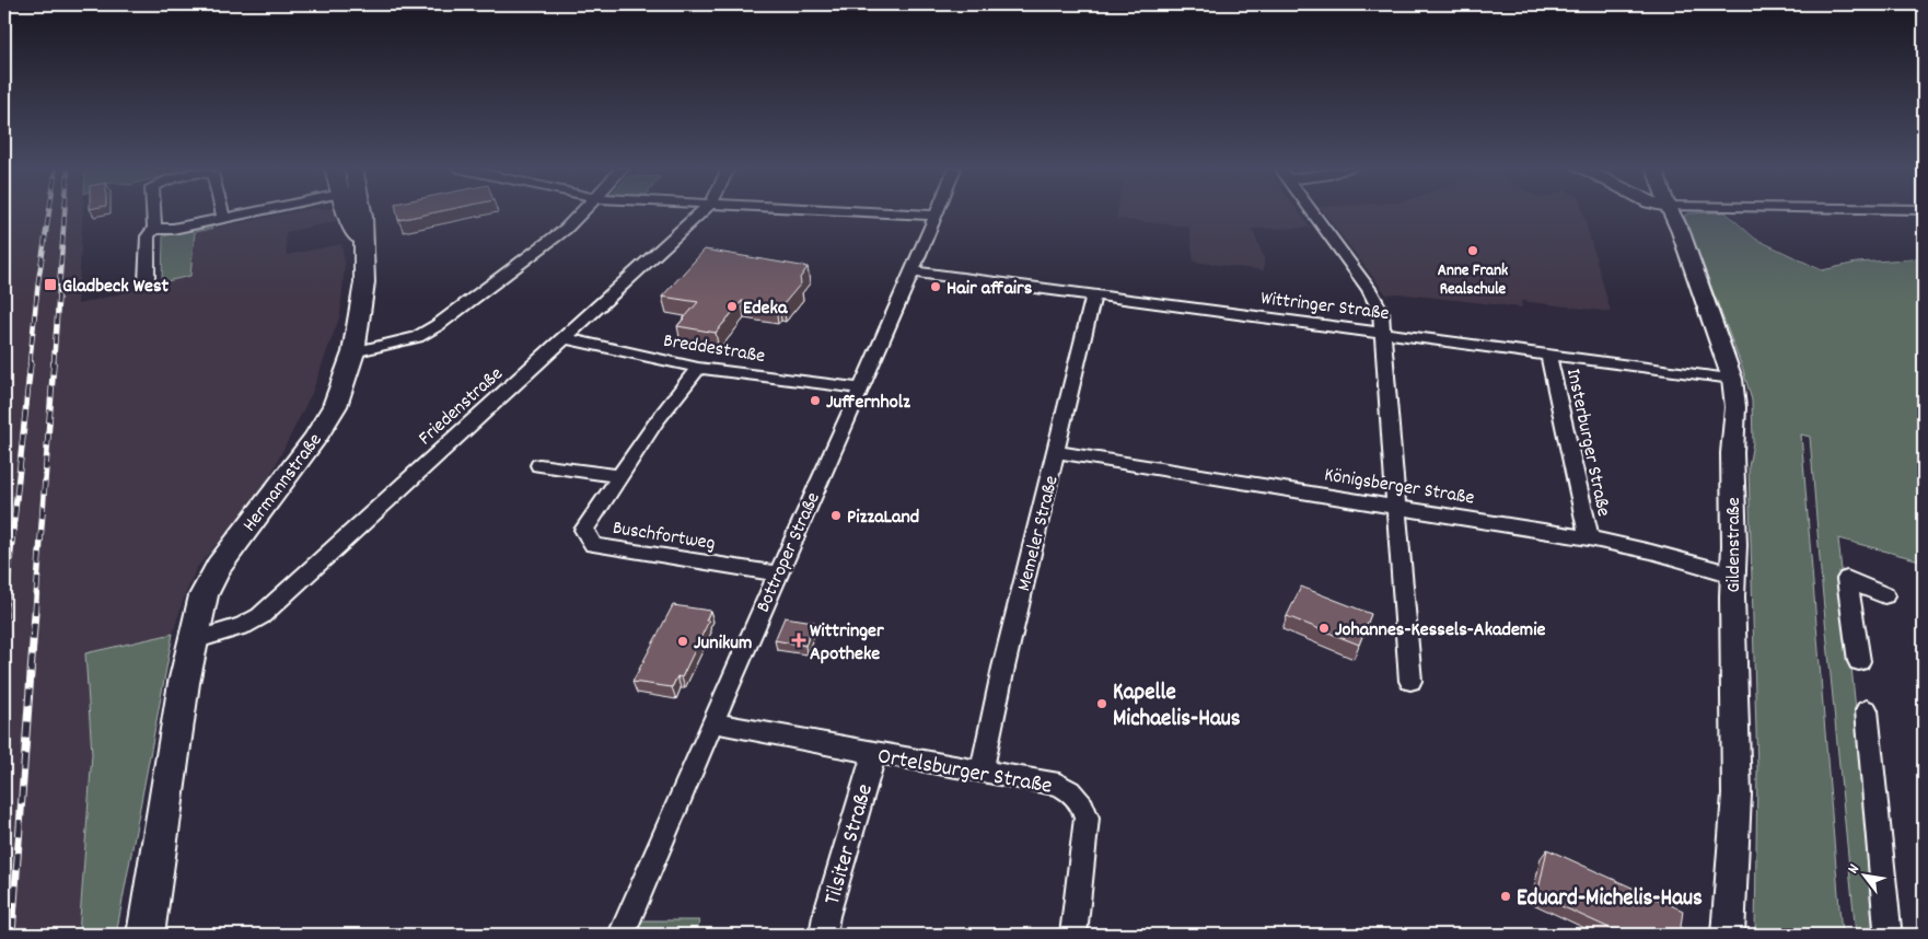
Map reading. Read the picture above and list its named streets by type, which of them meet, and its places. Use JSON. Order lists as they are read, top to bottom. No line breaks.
{"streets":{"main road":["Hermannstraße"],"street":["Wittringer Straße","Breddestraße","Friedenstraße","Insterburger Straße","Königsberger Straße","Memeler Straße","Buschfortweg","Gildenstraße","Bottroper Straße","Ortelsburger Straße","Tilsiter Straße"]},"crossings":[["Wittringer Straße","Insterburger Straße"],["Wittringer Straße","Memeler Straße"],["Wittringer Straße","Gildenstraße"],["Wittringer Straße","Bottroper Straße"],["Breddestraße","Friedenstraße"],["Breddestraße","Buschfortweg"],["Breddestraße","Bottroper Straße"],["Friedenstraße","Hermannstraße"],["Insterburger Straße","Königsberger Straße"],["Königsberger Straße","Memeler Straße"],["Königsberger Straße","Gildenstraße"],["Memeler Straße","Ortelsburger Straße"],["Buschfortweg","Bottroper Straße"],["Bottroper Straße","Ortelsburger Straße"],["Ortelsburger Straße","Tilsiter Straße"]],"places":{"other":["Anne Frank Realschule","Hair affairs","Edeka","Juffernholz","PizzaLand","Johannes-Kessels-Akademie","Junikum","Kapelle Michaelis-Haus","Eduard-Michelis-Haus"],"transit":["Gladbeck West"],"health":["Wittringer Apotheke"]},"north":"top left"}
